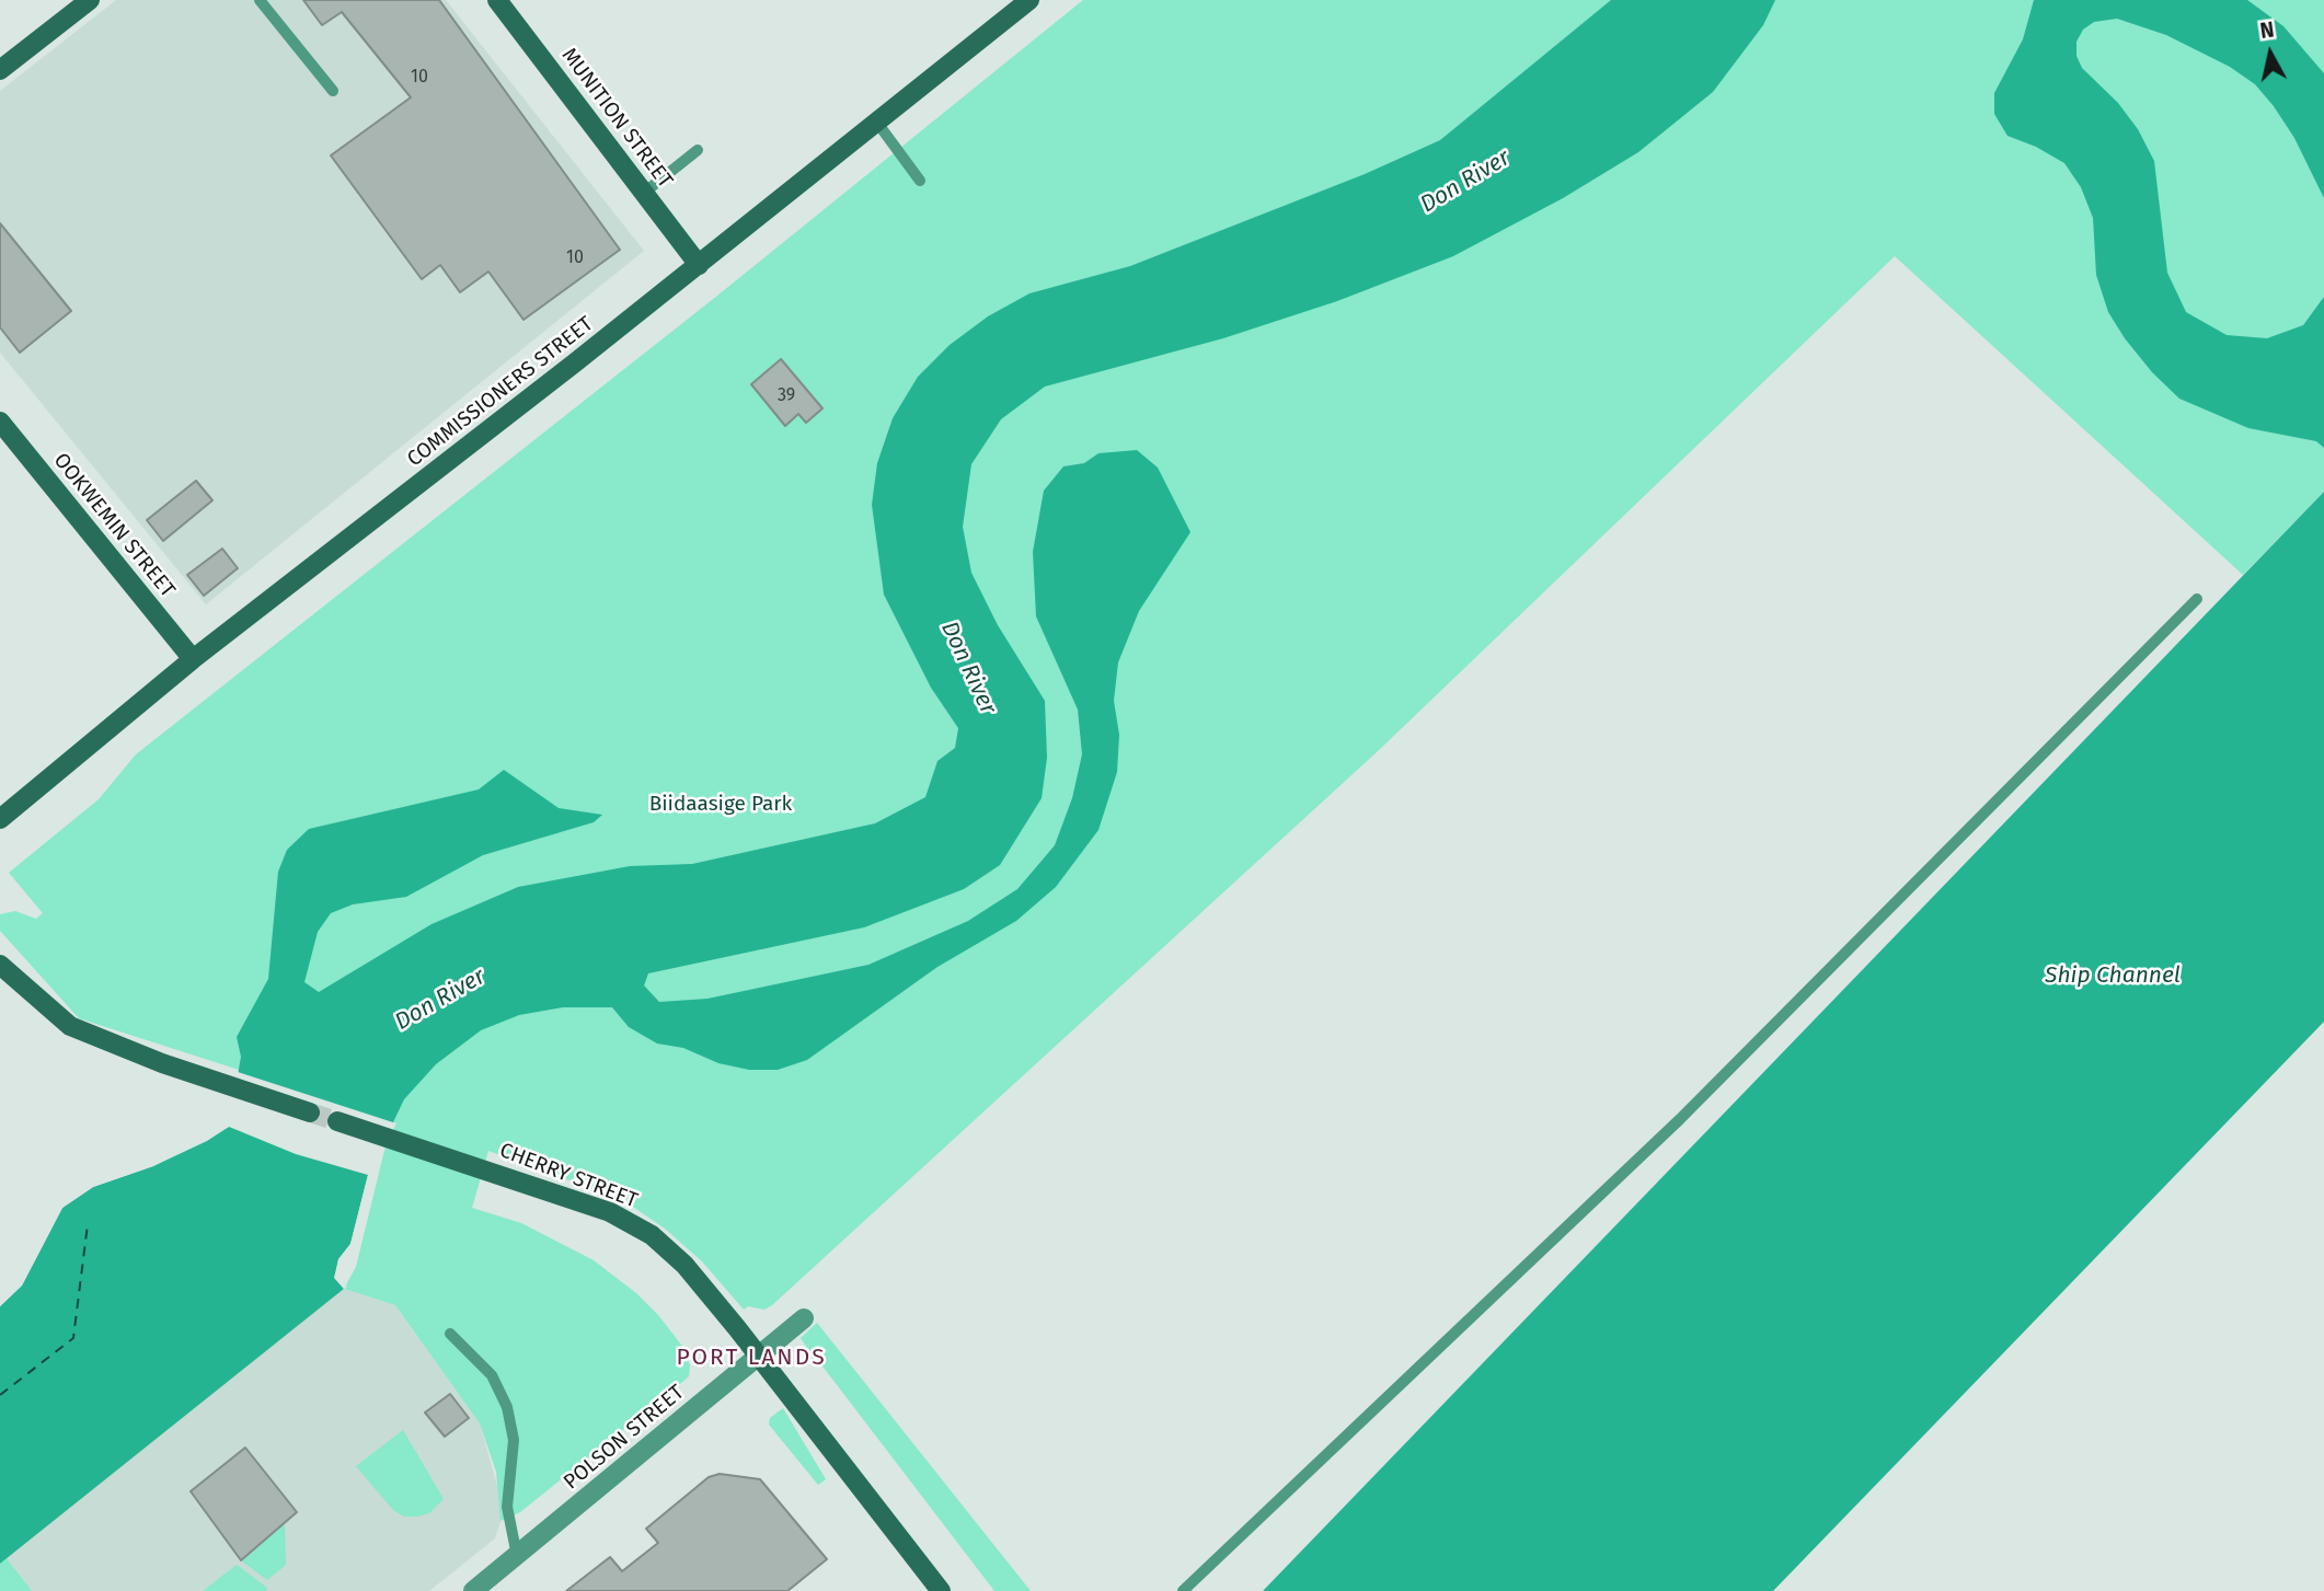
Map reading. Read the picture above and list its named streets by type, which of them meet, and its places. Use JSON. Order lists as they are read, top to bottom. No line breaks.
{"streets":{"street":["MUNITION STREET","COMMISSIONERS STREET","OOKWEMIN STREET","CHERRY STREET","POLSON STREET"]},"crossings":[["MUNITION STREET","COMMISSIONERS STREET"],["COMMISSIONERS STREET","OOKWEMIN STREET"],["CHERRY STREET","POLSON STREET"]],"districts":["PORT LANDS"],"water":["Don River","Ship Channel"],"parks":["Biidaasige Park"],"house_numbers":["10","10","39"],"north":"top"}
